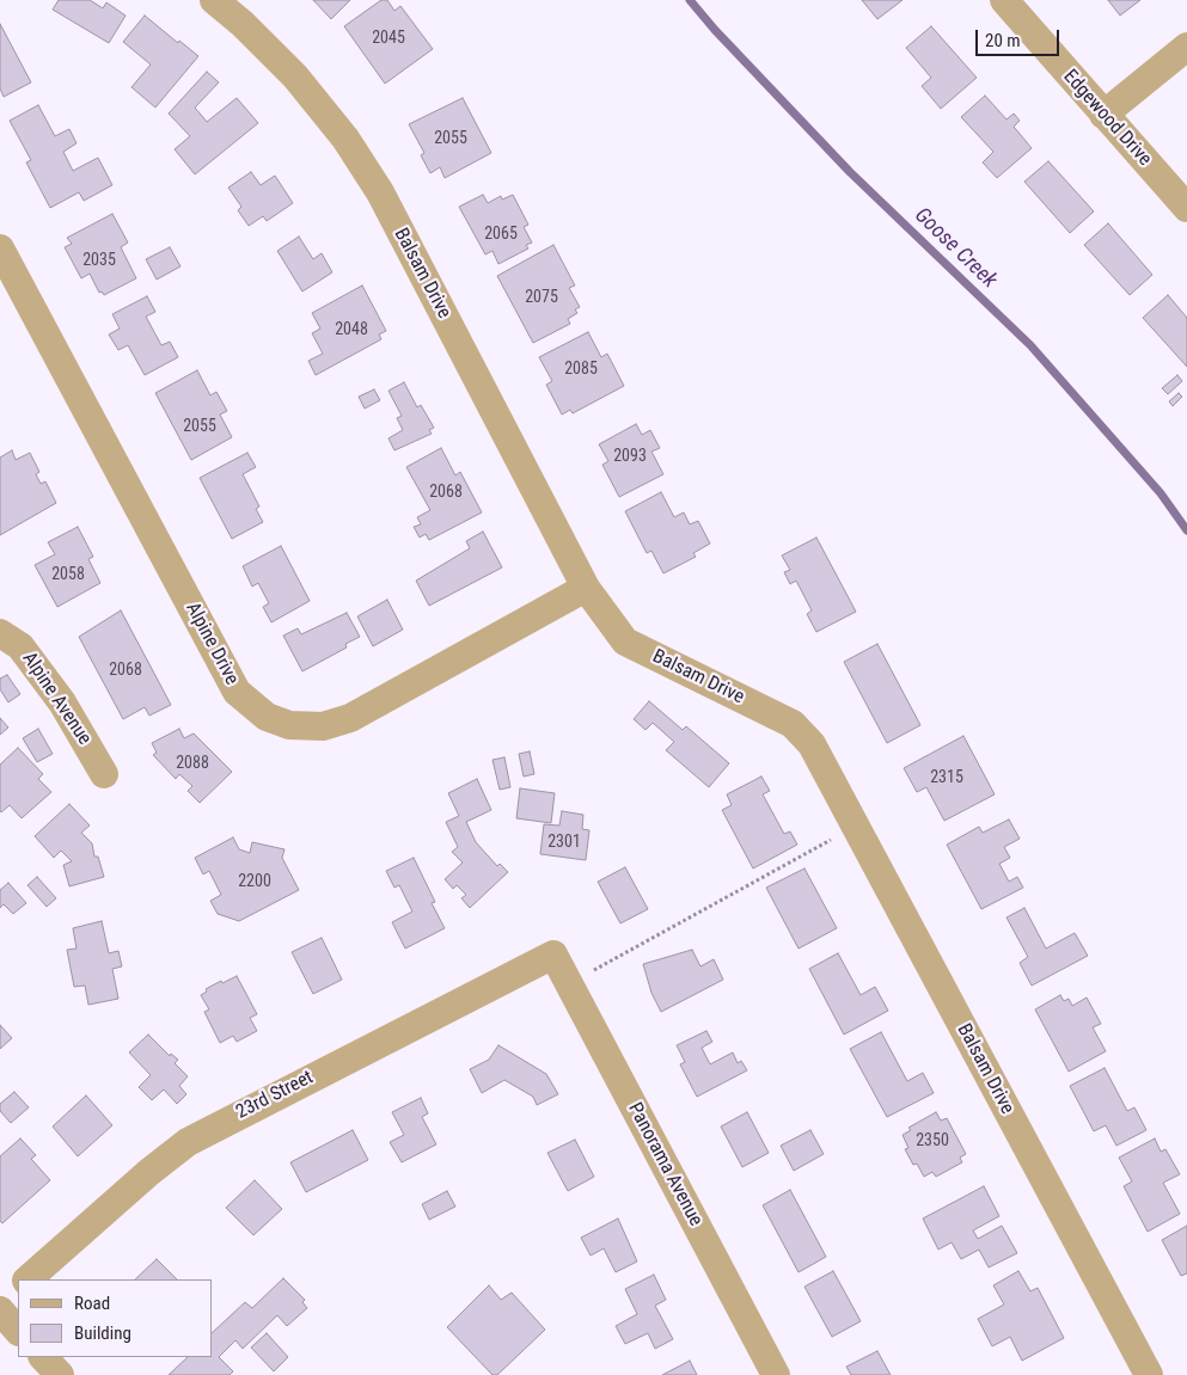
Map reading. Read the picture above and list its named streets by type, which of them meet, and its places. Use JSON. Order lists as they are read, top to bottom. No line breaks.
{"streets":{"street":["Edgewood Drive","Balsam Drive","Alpine Drive","Alpine Avenue","23rd Street","Panorama Avenue"]},"crossings":[["Balsam Drive","Alpine Drive"],["23rd Street","Panorama Avenue"]],"water":["Goose Creek"],"house_numbers":["2045","2055","2065","2035","2075","2048","2085","2055","2093","2068","2058","2068","2088","2315","2301","2200","2350"],"legend":["Road","Building"],"scale_bar":"20 m"}
